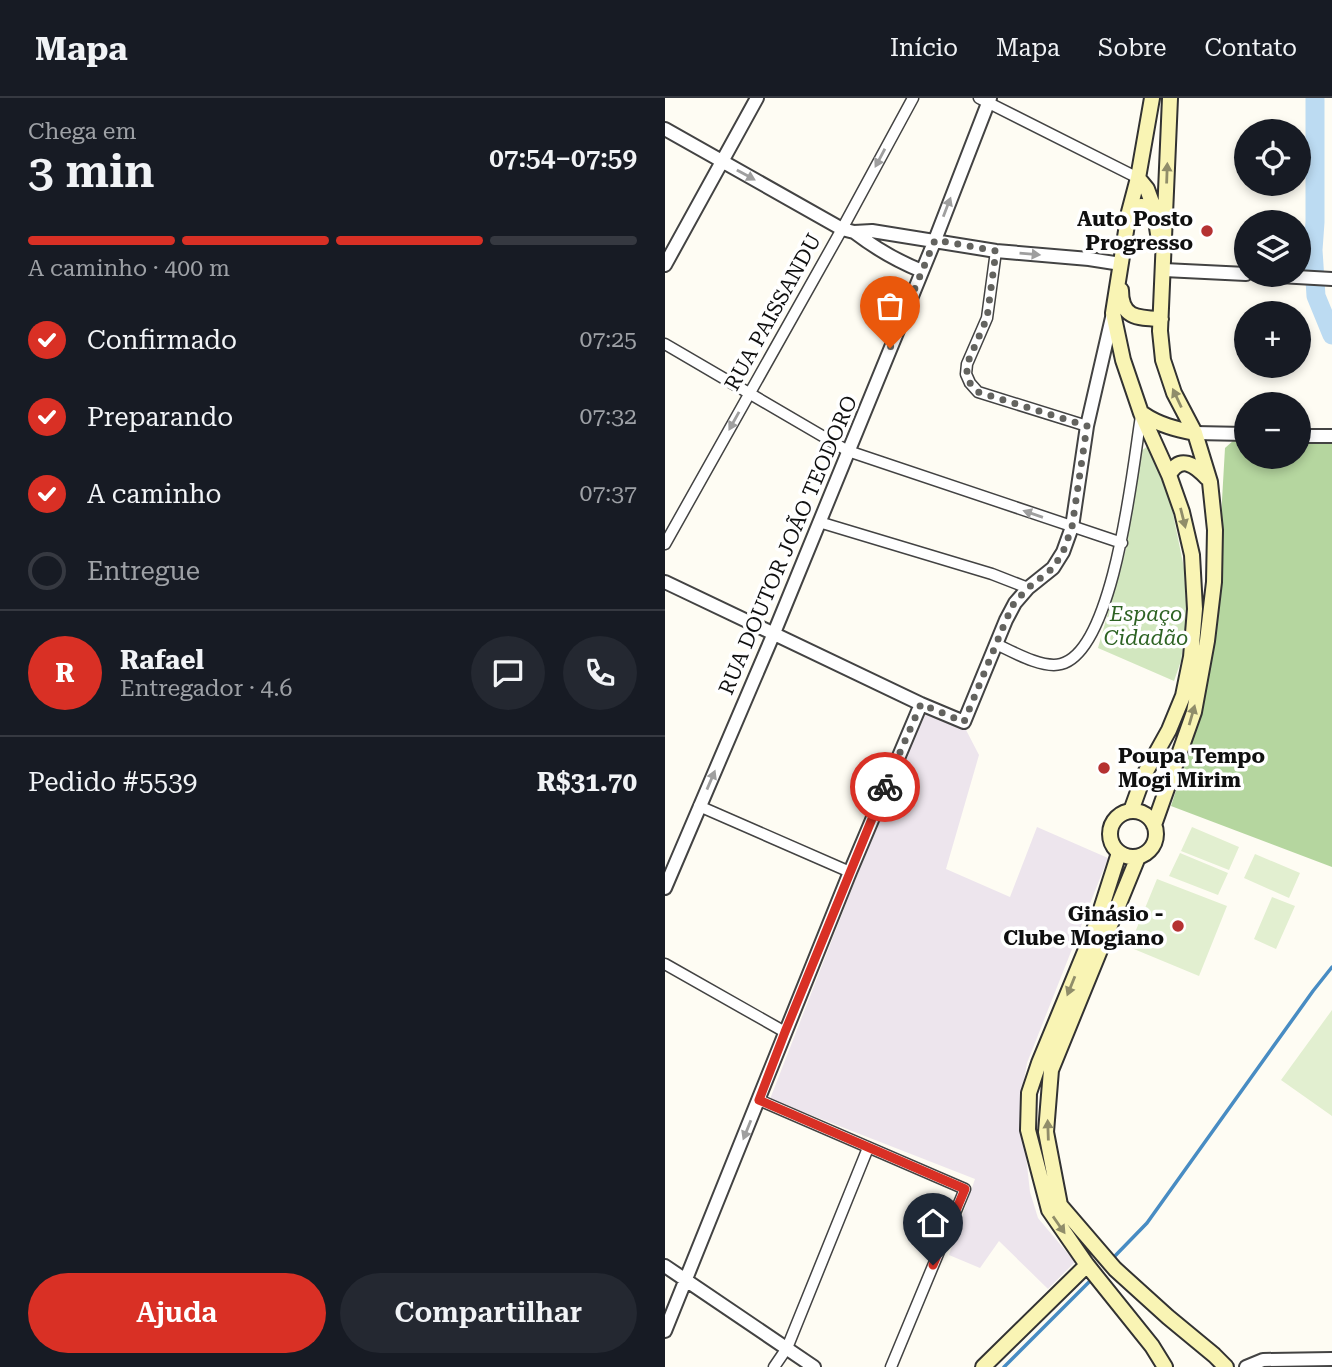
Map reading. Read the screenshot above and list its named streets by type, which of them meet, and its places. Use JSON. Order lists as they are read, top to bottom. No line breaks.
{"streets":{"street":["RUA PAISSANDU","RUA DOUTOR JOÃO TEODORO"]},"one_way":["RUA PAISSANDU","RUA DOUTOR JOÃO TEODORO"],"parks":["Espaço Cidadão"],"places":["Auto Posto Progresso","Poupa Tempo Mogi Mirim","Ginásio - Clube Mogiano"],"page":{"header":"Mapa","nav":["Início","Mapa","Sobre","Contato"],"heading":["3 min","Chega em","07:54–07:59"],"panel":["Rafael","Entregador · 4.6","Pedido #5539","R$31.70"],"map_buttons":["+","−"],"bar":"A caminho · 400 m","list":[["Confirmado","07:25"],["Preparando","07:32"],["A caminho","07:37"],"Entregue"],"round":"R","buttons":["Ajuda","Compartilhar"]}}
